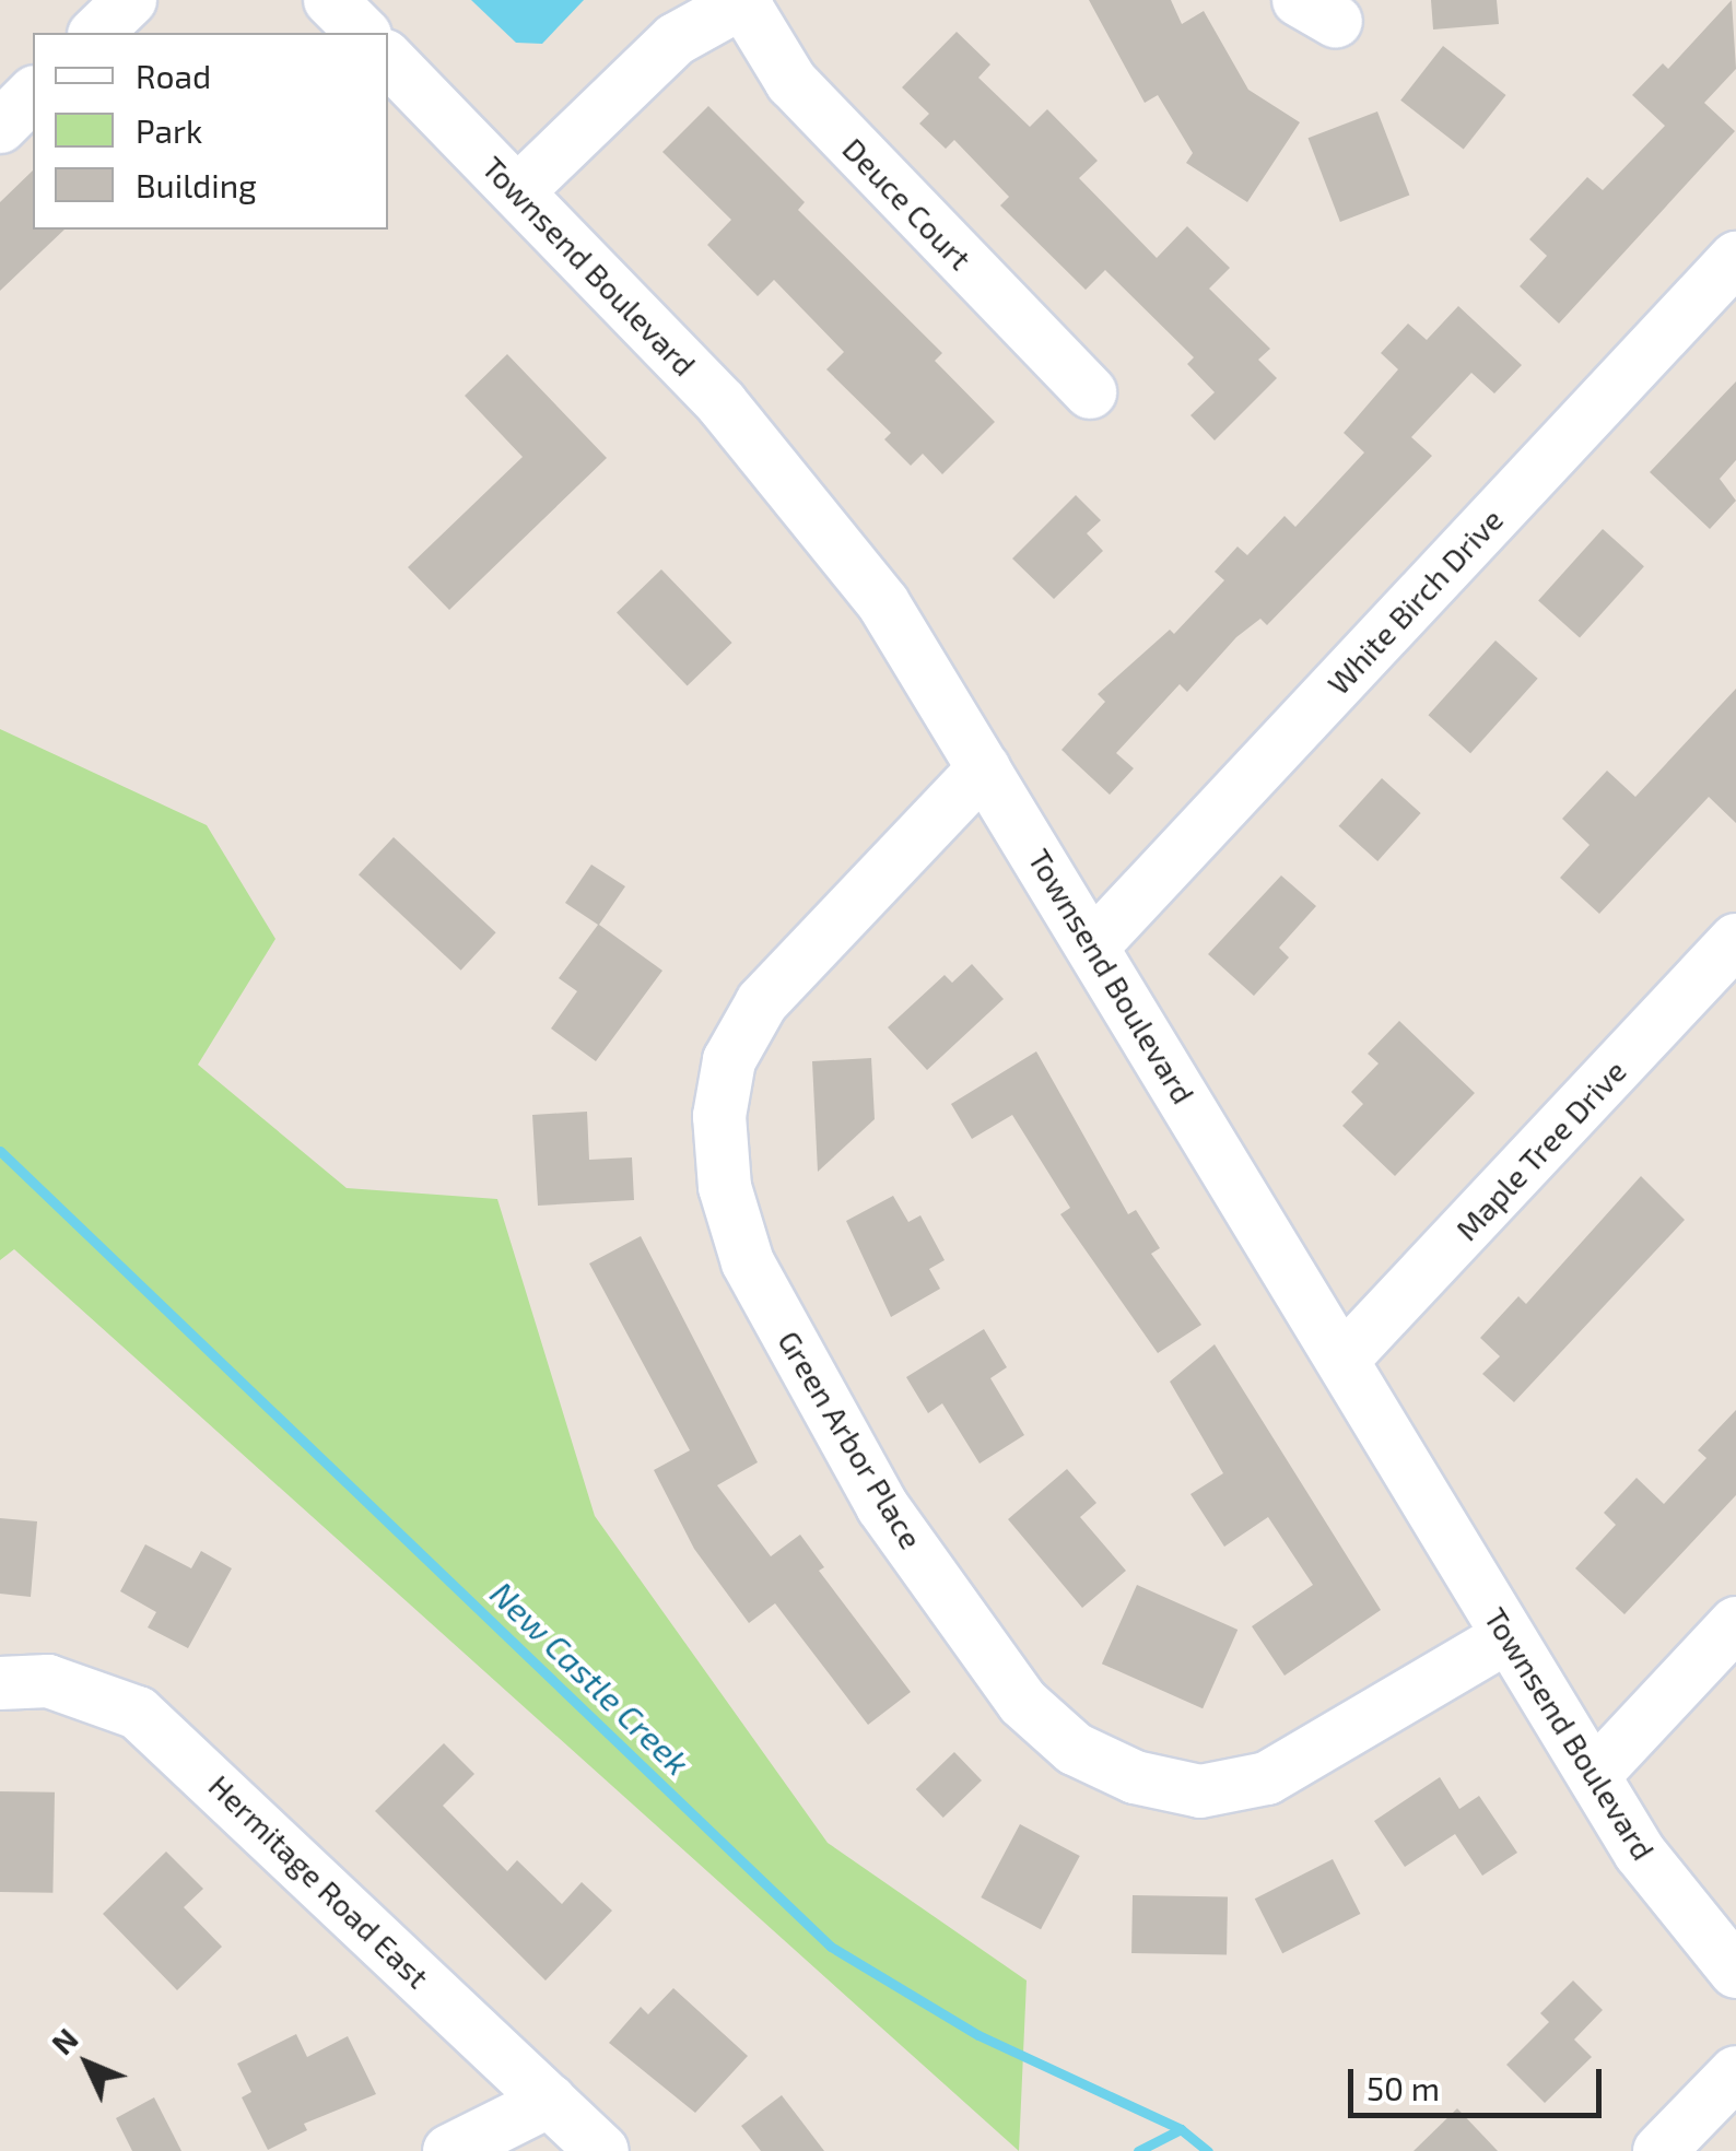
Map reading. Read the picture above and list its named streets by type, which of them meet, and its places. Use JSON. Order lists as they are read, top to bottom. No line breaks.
{"streets":{"street":["Deuce Court","Townsend Boulevard","White Birch Drive","Maple Tree Drive","Green Arbor Place","Hermitage Road East"]},"crossings":[["Townsend Boulevard","White Birch Drive"],["Townsend Boulevard","Maple Tree Drive"],["Townsend Boulevard","Green Arbor Place"]],"water":["New Castle Creek"],"legend":["Road","Park","Building"],"scale_bar":"50 m","north":"top left"}
